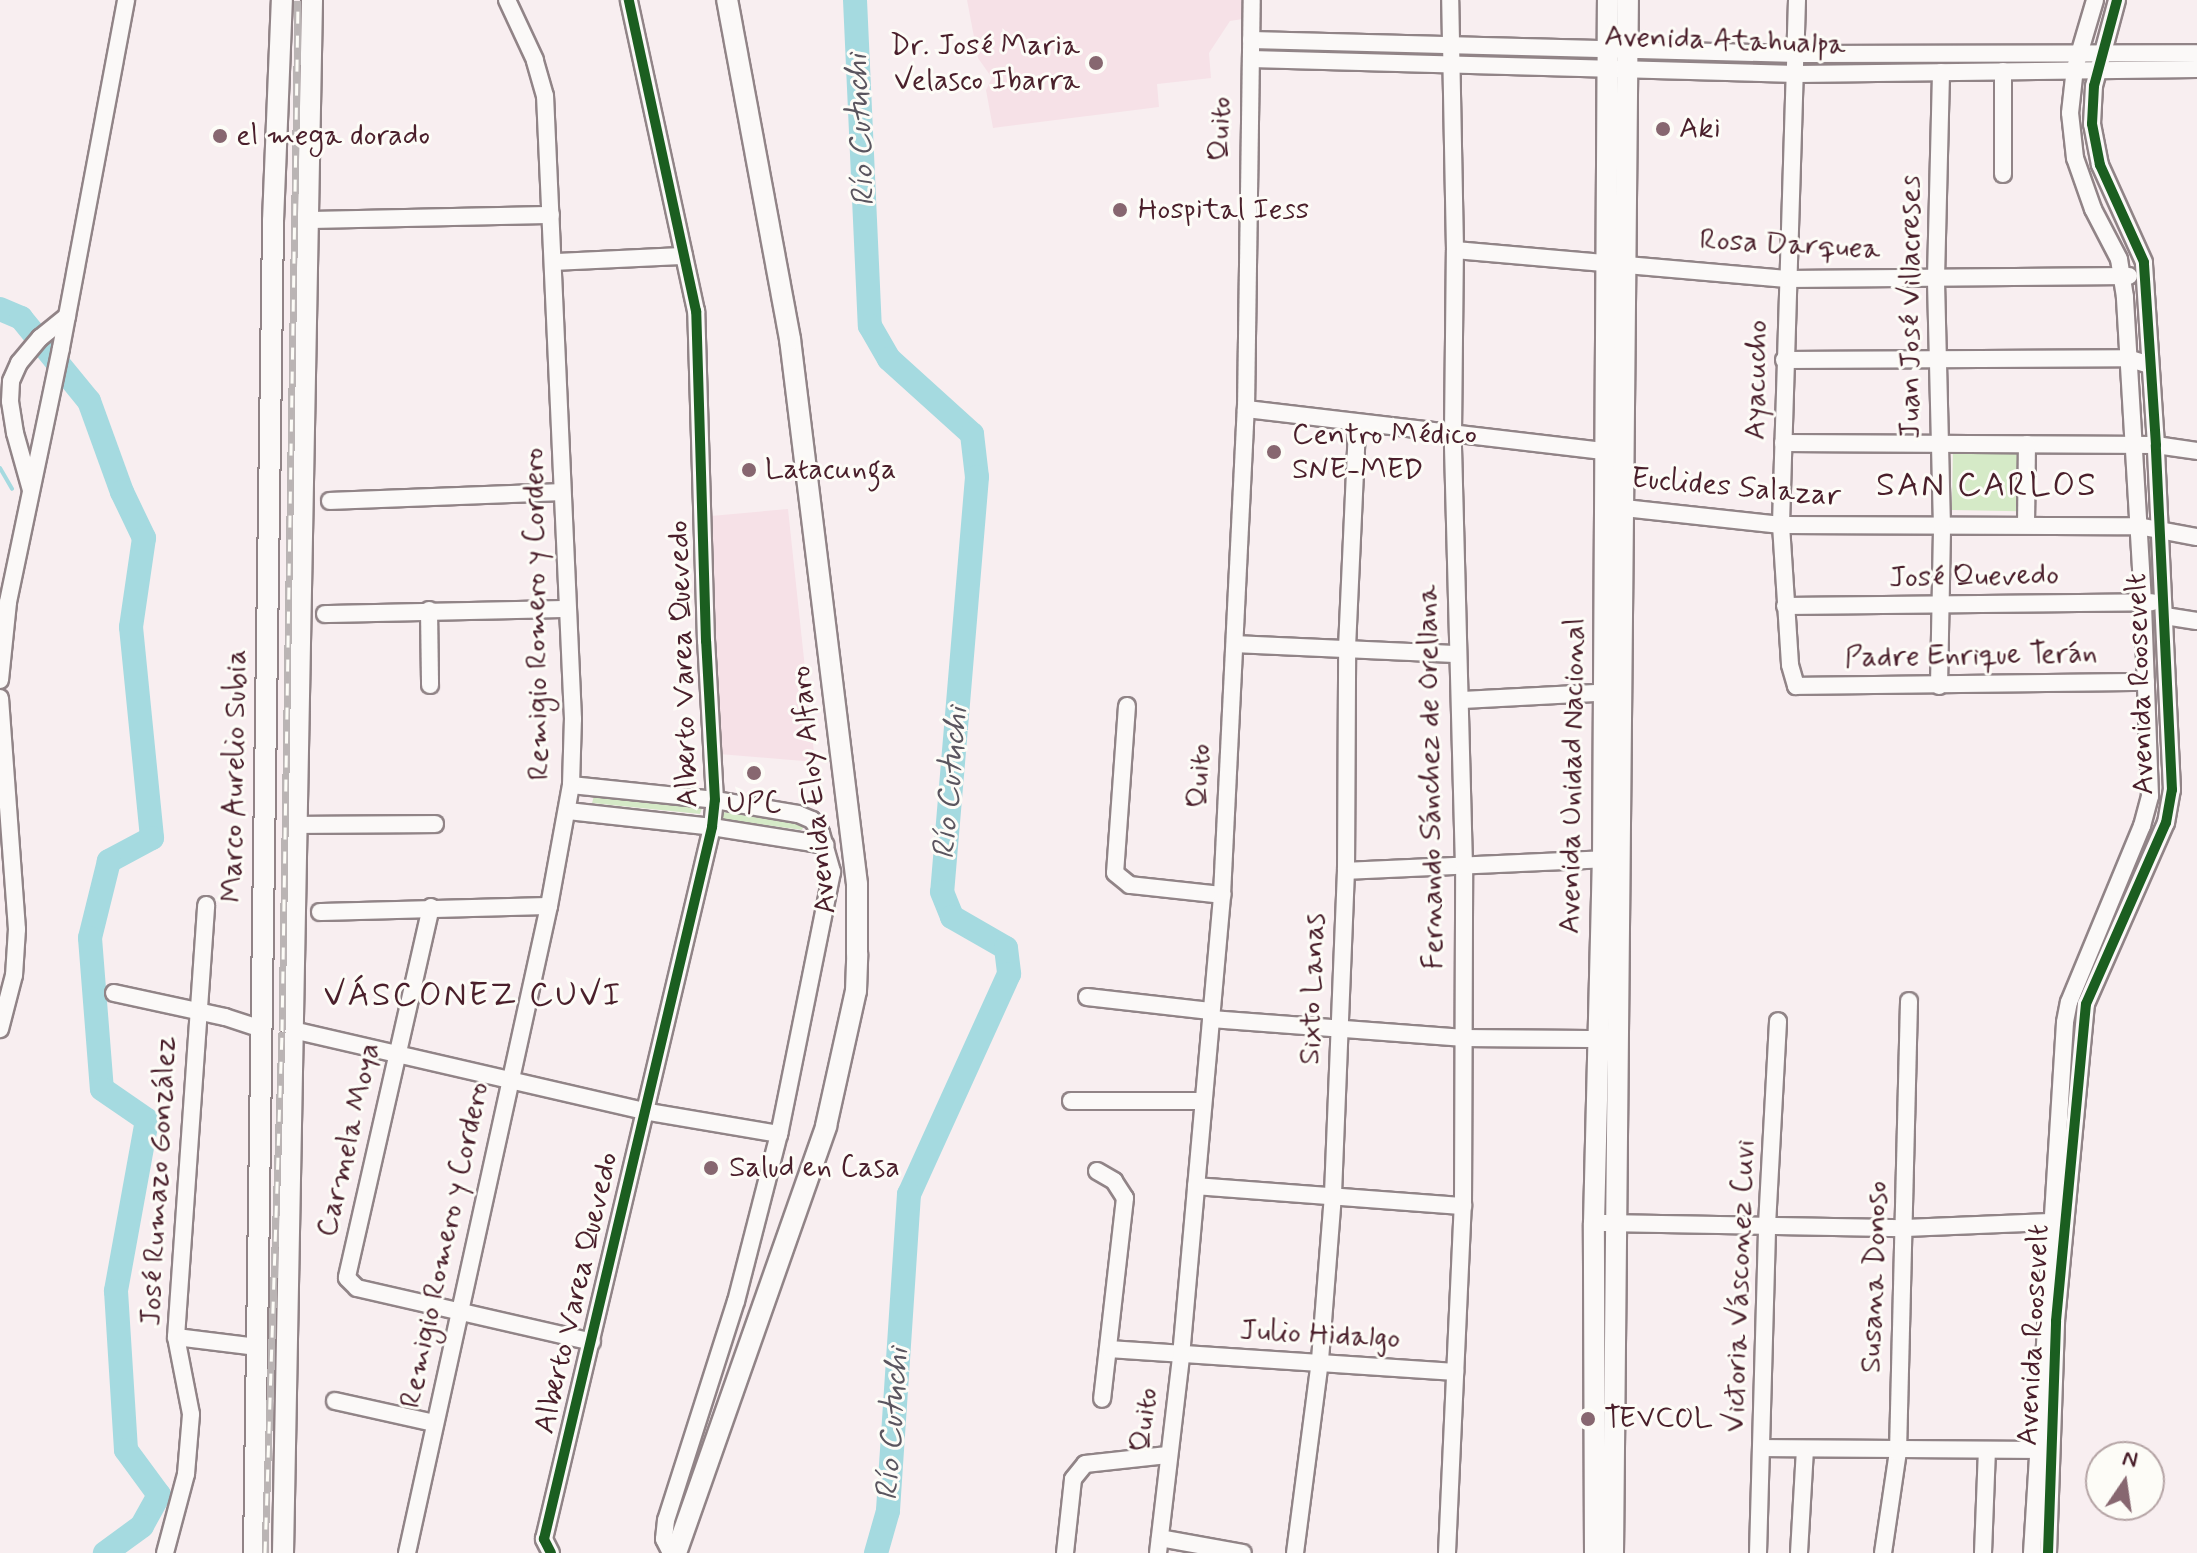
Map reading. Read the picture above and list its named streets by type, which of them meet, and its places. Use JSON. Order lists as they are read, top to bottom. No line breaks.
{"streets":{"main road":["Marco Aurelio Subia","Avenida Unidad Nacional","Avenida Eloy Alfaro"],"street":["Avenida Atahualpa","Quito","Rosa Darquea","Juan José Villacreses","Ayacucho","Euclides Salazar","José Quevedo","Remigio Romero y Cordero","Padre Enrique Terán","Alberto Varea Quevedo","Avenida Roosevelt","Fernando Sánchez de Orellana","Sixto Lanas","Carmela Moya","José Rumazo González","Susana Donoso","Victoria Vásconez Cuvi","Julio Hidalgo"]},"crossings":[["Avenida Atahualpa","Quito"],["Avenida Atahualpa","Juan José Villacreses"],["Avenida Atahualpa","Ayacucho"],["Avenida Atahualpa","Avenida Roosevelt"],["Avenida Atahualpa","Avenida Unidad Nacional"],["Avenida Atahualpa","Fernando Sánchez de Orellana"],["Quito","Julio Hidalgo"],["Rosa Darquea","Juan José Villacreses"],["Rosa Darquea","Ayacucho"],["Rosa Darquea","Avenida Roosevelt"],["Rosa Darquea","Avenida Unidad Nacional"],["Rosa Darquea","Fernando Sánchez de Orellana"],["Juan José Villacreses","Euclides Salazar"],["Juan José Villacreses","José Quevedo"],["Juan José Villacreses","Padre Enrique Terán"],["Ayacucho","Euclides Salazar"],["Ayacucho","José Quevedo"],["Ayacucho","Padre Enrique Terán"],["Euclides Salazar","Avenida Roosevelt"],["Euclides Salazar","Avenida Unidad Nacional"],["José Quevedo","Avenida Roosevelt"],["Remigio Romero y Cordero","Carmela Moya"],["Padre Enrique Terán","Avenida Roosevelt"],["Fernando Sánchez de Orellana","Julio Hidalgo"],["Sixto Lanas","Julio Hidalgo"]],"districts":["SAN CARLOS","VÁSCONEZ CUVI"],"water":["Río Cutuchi"],"places":["Dr. José Maria Velasco Ibarra","Aki","el mega dorado","Hospital Iess","Centro Médico SNE-MED","Latacunga","UPC","Salud en Casa","TEVCOL"],"north":"top"}
